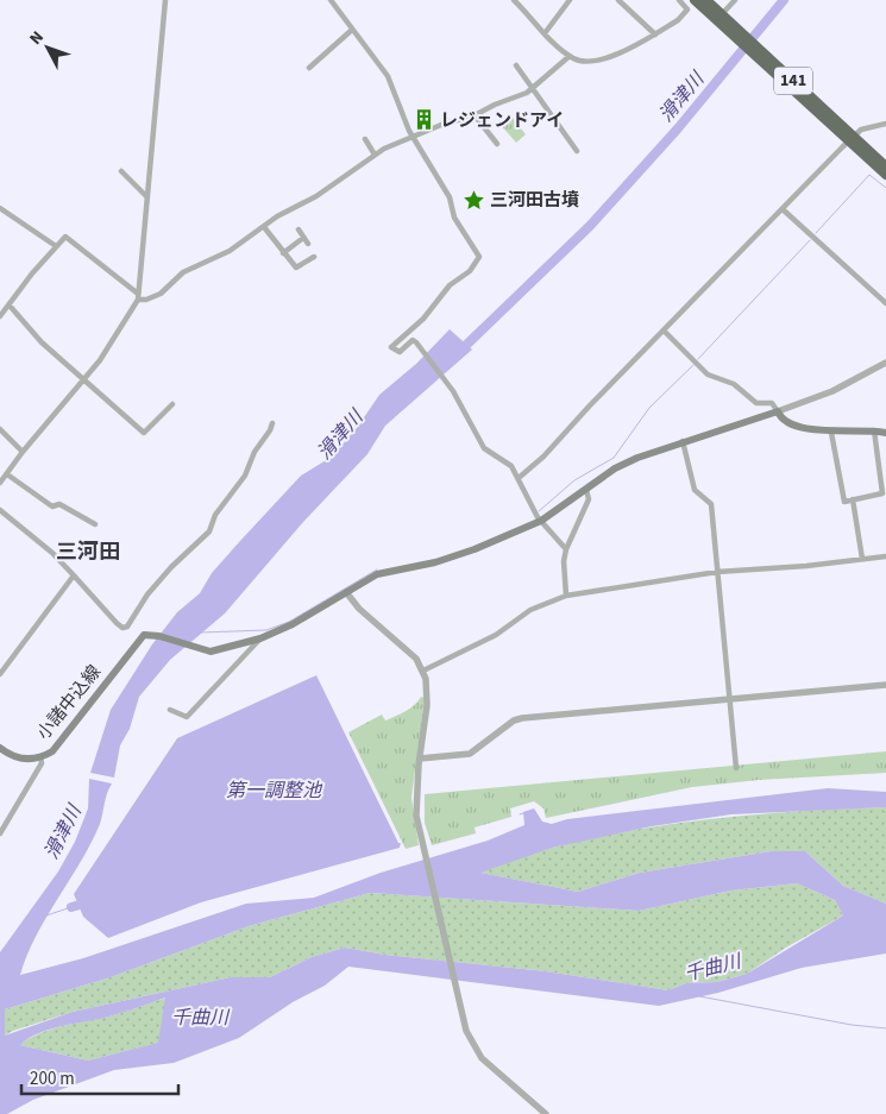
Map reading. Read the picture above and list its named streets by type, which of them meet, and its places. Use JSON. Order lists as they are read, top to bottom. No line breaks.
{"streets":{"highway":["141"],"main road":["小諸中込線"]},"districts":["三河田"],"water":["滑津川","第一調整池","千曲川"],"places":{"building":["レジェンドアイ"],"place":["三河田古墳"]},"scale_bar":"200 m","north":"top left"}
